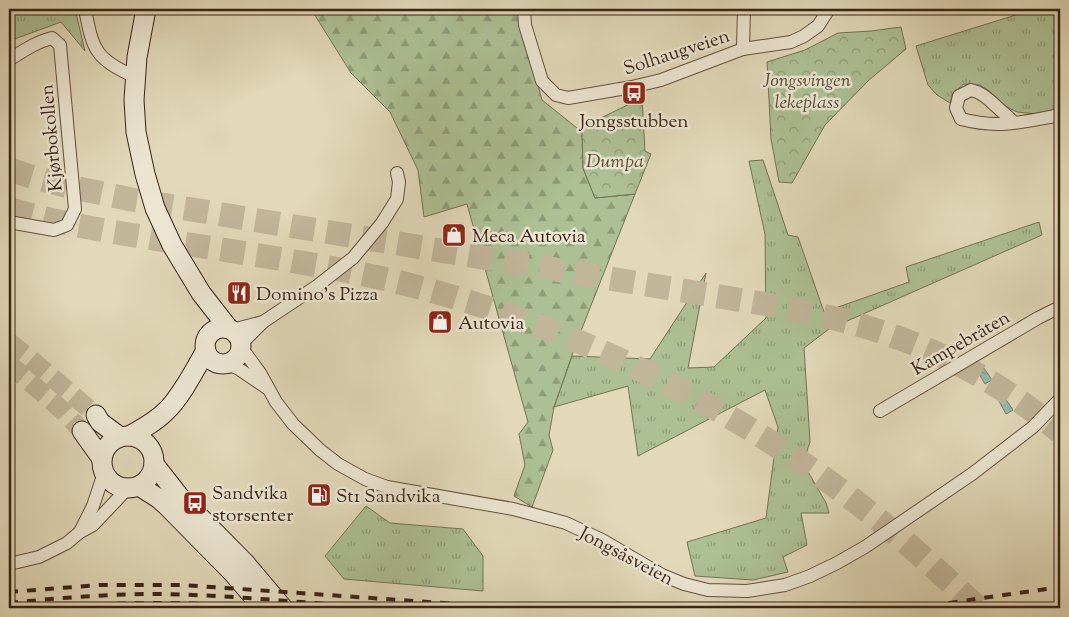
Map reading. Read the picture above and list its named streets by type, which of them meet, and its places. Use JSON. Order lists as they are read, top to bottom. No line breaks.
{"streets":{"street":["Solhaugveien","Kjørbokollen","Kampebråten","Jongsåsveien"]},"parks":["Jongsvingen lekeplass","Dumpa"],"places":{"bus stop":["Jongsstubben","Sandvika storsenter"],"shop":["Meca Autovia","Autovia"],"restaurant":["Domino's Pizza"],"fuel station":["St1 Sandvika"]}}
